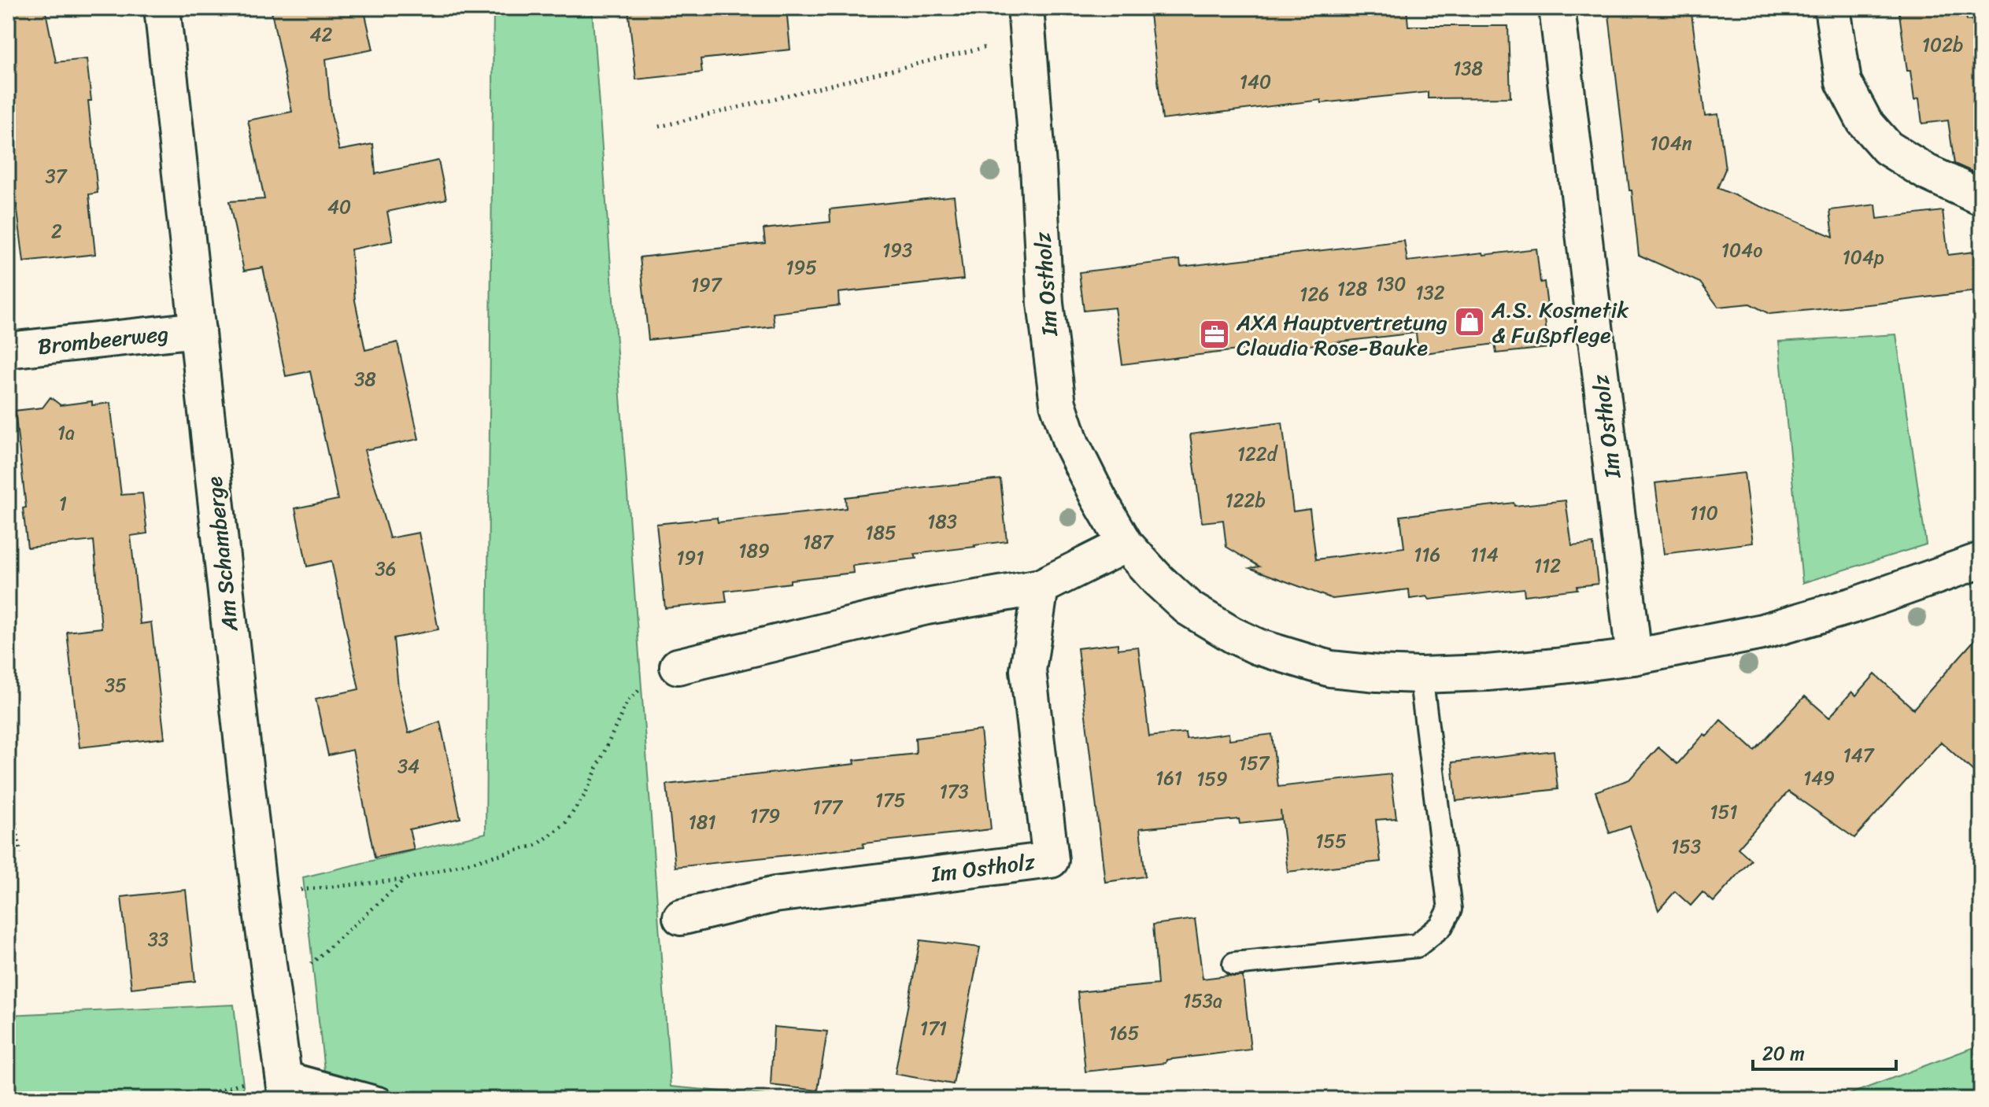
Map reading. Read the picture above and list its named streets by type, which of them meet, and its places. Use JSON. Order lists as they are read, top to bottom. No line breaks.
{"streets":{"street":["Im Ostholz","Brombeerweg","Am Schamberge"]},"crossings":[["Brombeerweg","Am Schamberge"]],"places":{"shop":["A.S. Kosmetik & Fußpflege"],"office":["AXA Hauptvertretung Claudia Rose-Bauke"]},"house_numbers":["42","102b","138","140","104n","37","40","2","193","104o","104p","195","130","197","128","132","126","38","1a","122d","122b","1","110","183","185","187","189","116","114","191","112","36","35","147","157","34","161","149","159","173","175","177","151","179","181","155","153","33","153a","171","165"],"scale_bar":"20 m"}
